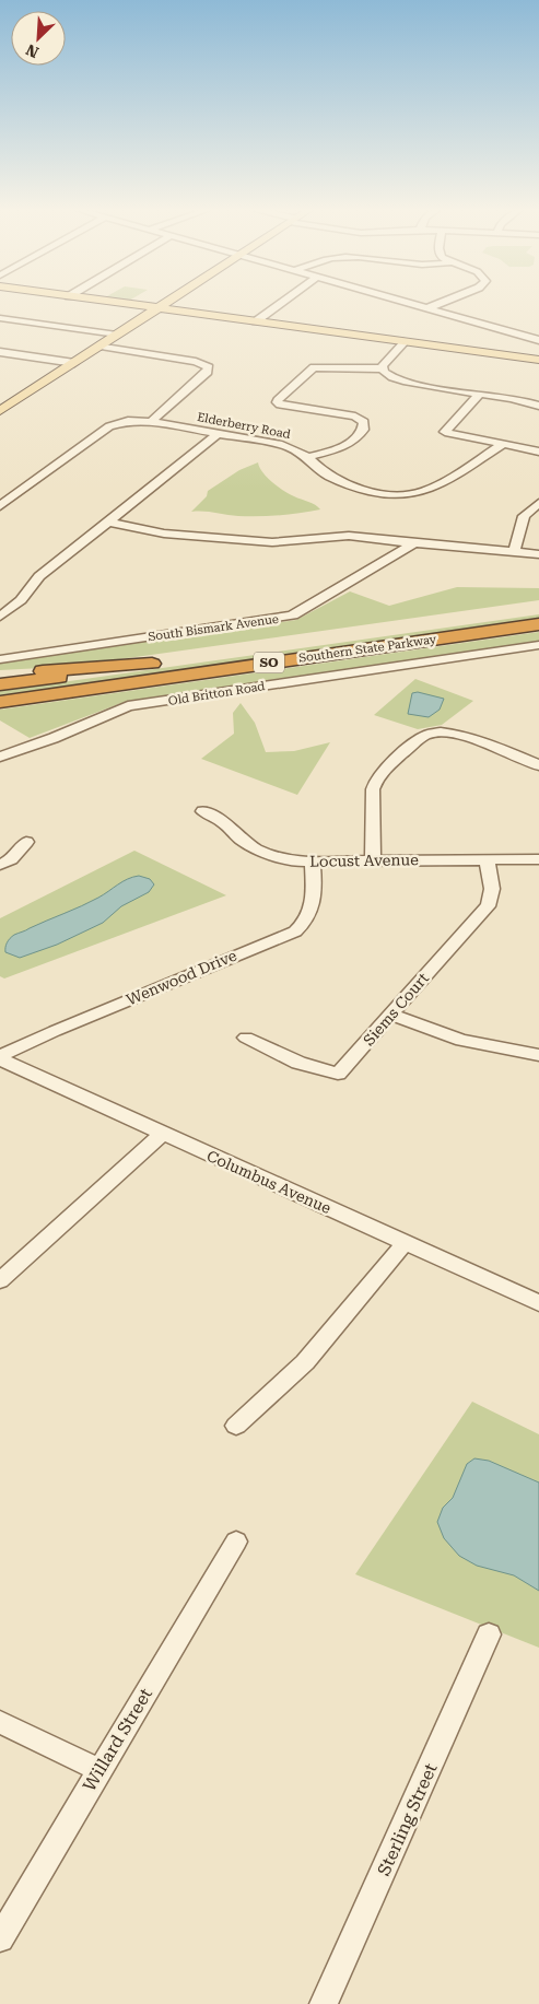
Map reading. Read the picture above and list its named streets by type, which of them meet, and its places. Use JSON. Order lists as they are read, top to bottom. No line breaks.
{"streets":{"highway":["Southern State Parkway","SO"],"street":["Elderberry Road","South Bismark Avenue","Old Britton Road","Locust Avenue","Wenwood Drive","Siems Court","Columbus Avenue","Willard Street","Sterling Street"]},"crossings":[["Locust Avenue","Wenwood Drive"],["Locust Avenue","Siems Court"],["Wenwood Drive","Columbus Avenue"]],"north":"bottom left"}
